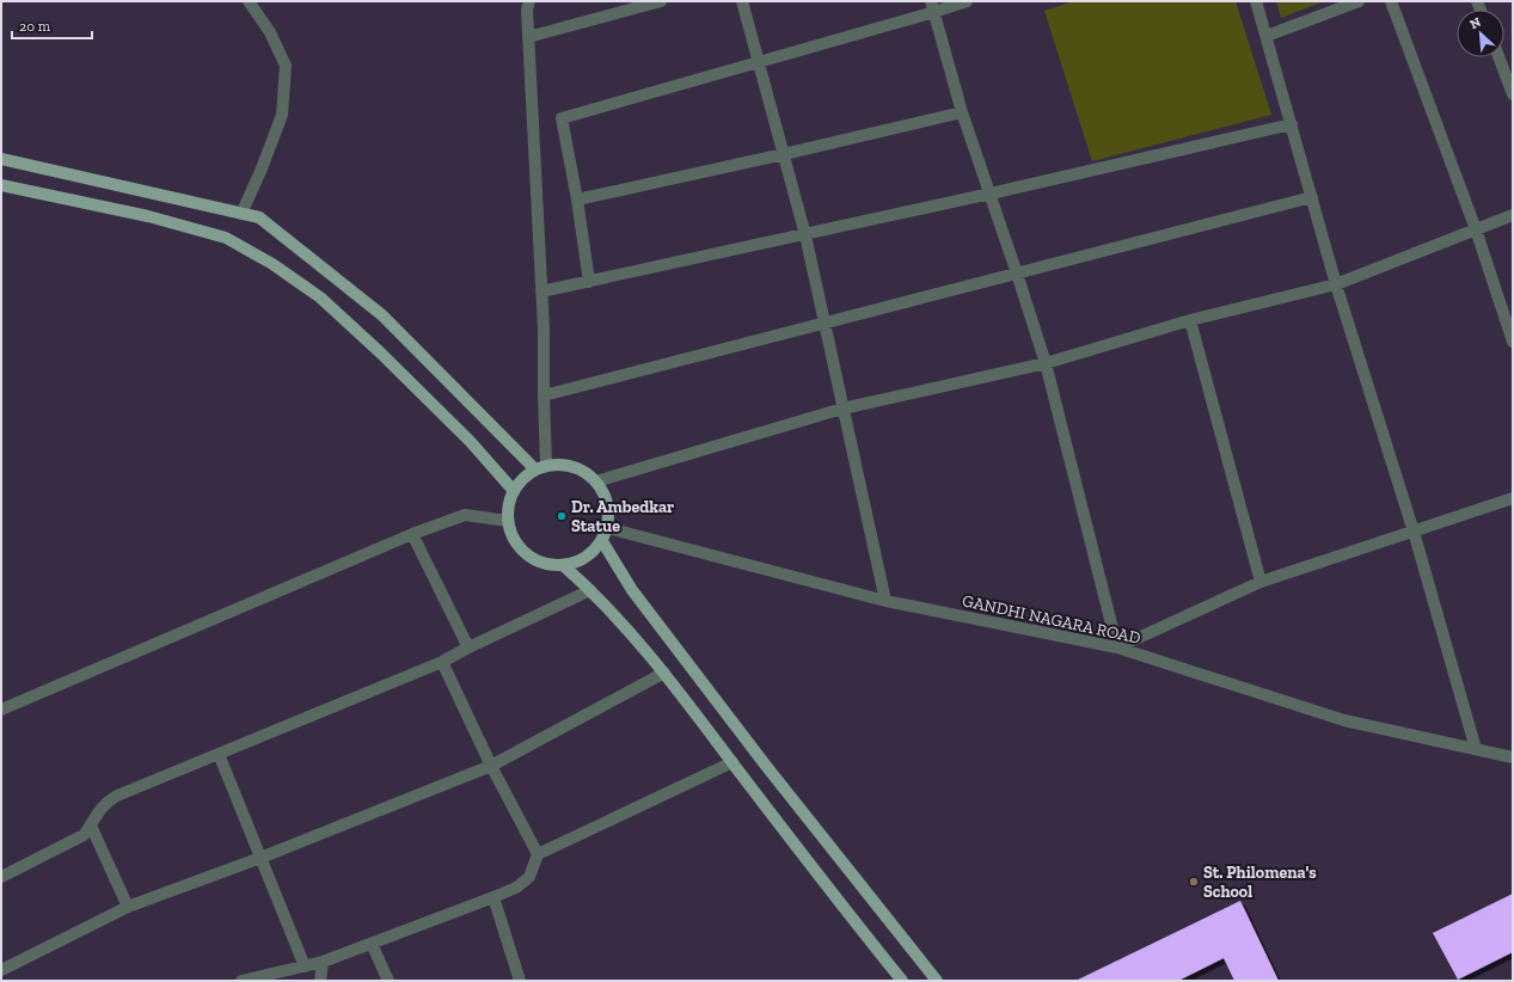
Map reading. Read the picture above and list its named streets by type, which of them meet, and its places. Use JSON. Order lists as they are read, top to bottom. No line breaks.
{"streets":{"street":["GANDHI NAGARA ROAD"]},"places":["Dr. Ambedkar Statue","St. Philomena's School"],"scale_bar":"20 m","north":"top left"}
